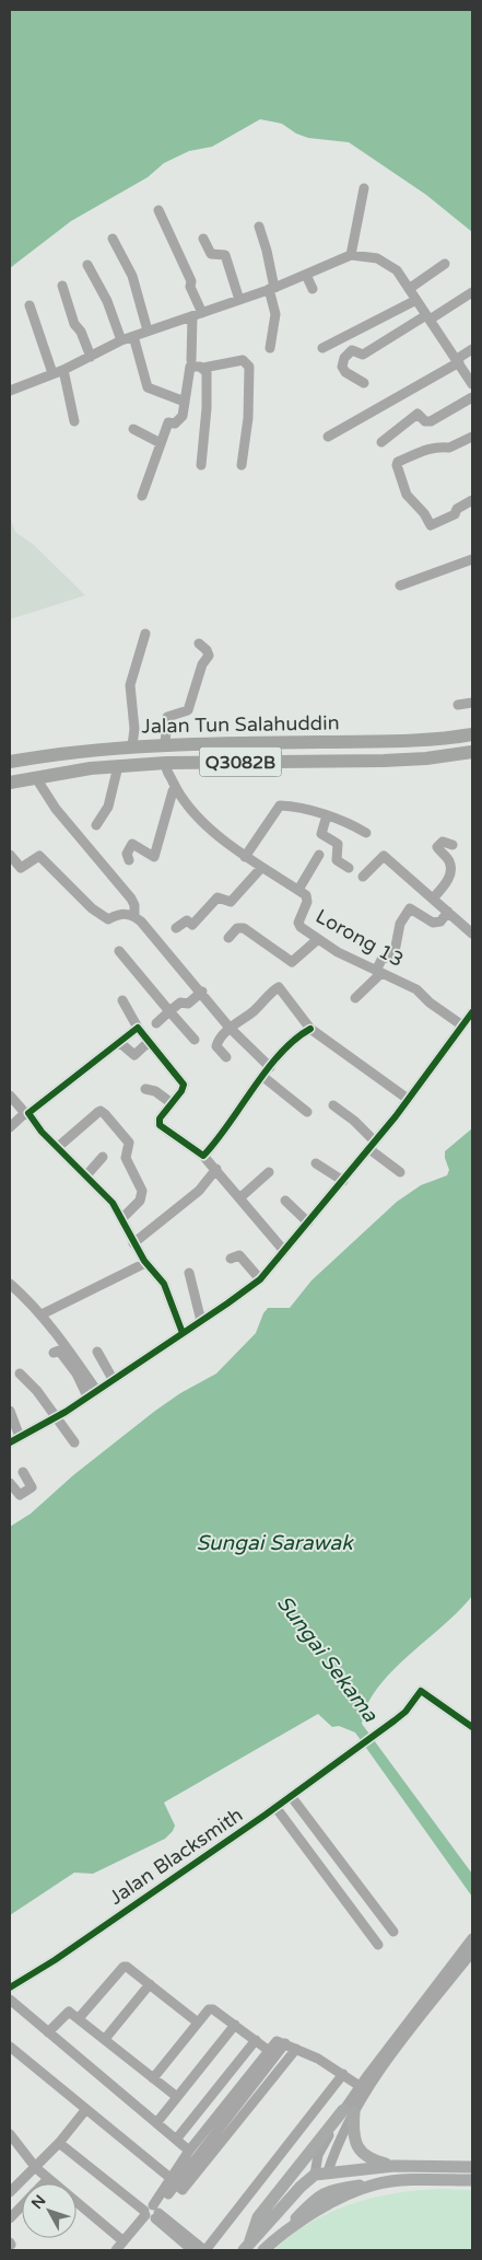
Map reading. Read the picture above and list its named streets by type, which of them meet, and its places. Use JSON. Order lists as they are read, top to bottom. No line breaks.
{"streets":{"highway":["Jalan Tun Salahuddin","Q3082B"],"street":["Lorong 13","Jalan Blacksmith"]},"crossings":[["Jalan Tun Salahuddin","Lorong 13"]],"water":["Sungai Sarawak","Sungai Sekama"],"north":"top left"}
